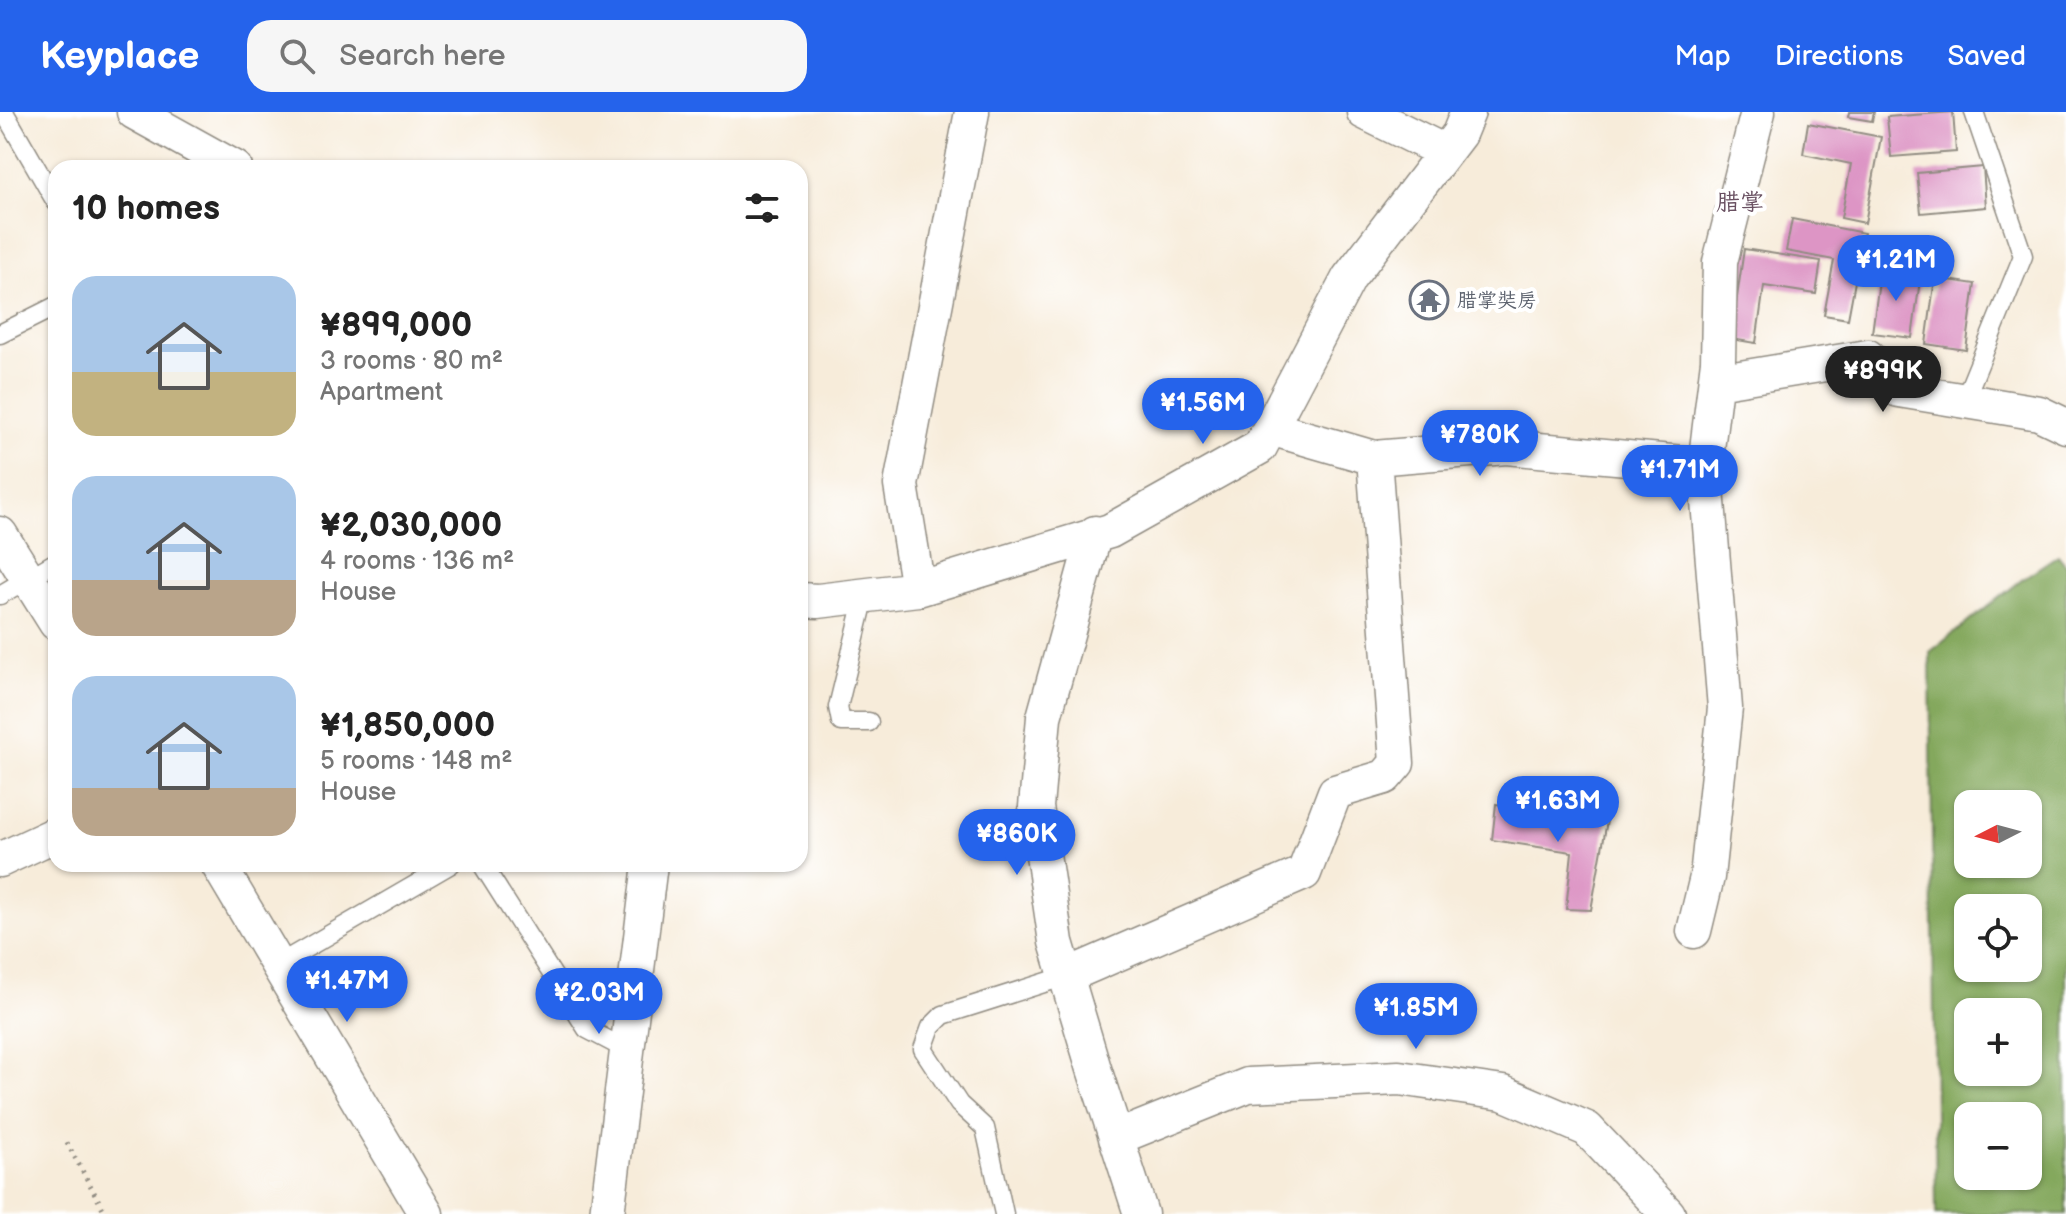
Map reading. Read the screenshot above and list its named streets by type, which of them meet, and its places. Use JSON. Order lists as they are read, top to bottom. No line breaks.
{"districts":["腊掌"],"places":{"temple":["腊掌奘房"]},"north":"left","page":{"header":"Keyplace","search":"Search here","nav":["Map","Directions","Saved"],"heading":"10 homes","price":["¥1.21M","¥899K","¥1.56M","¥780K","¥1.71M","¥1.63M","¥860K","¥1.47M","¥2.03M","¥1.85M"],"list":[{"name":"¥899,000","note":"3 rooms · 80 m² · Apartment"},{"name":"¥2,030,000","note":"4 rooms · 136 m² · House"},{"name":"¥1,850,000","note":"5 rooms · 148 m² · House"}],"map_buttons":["+","−"]}}
